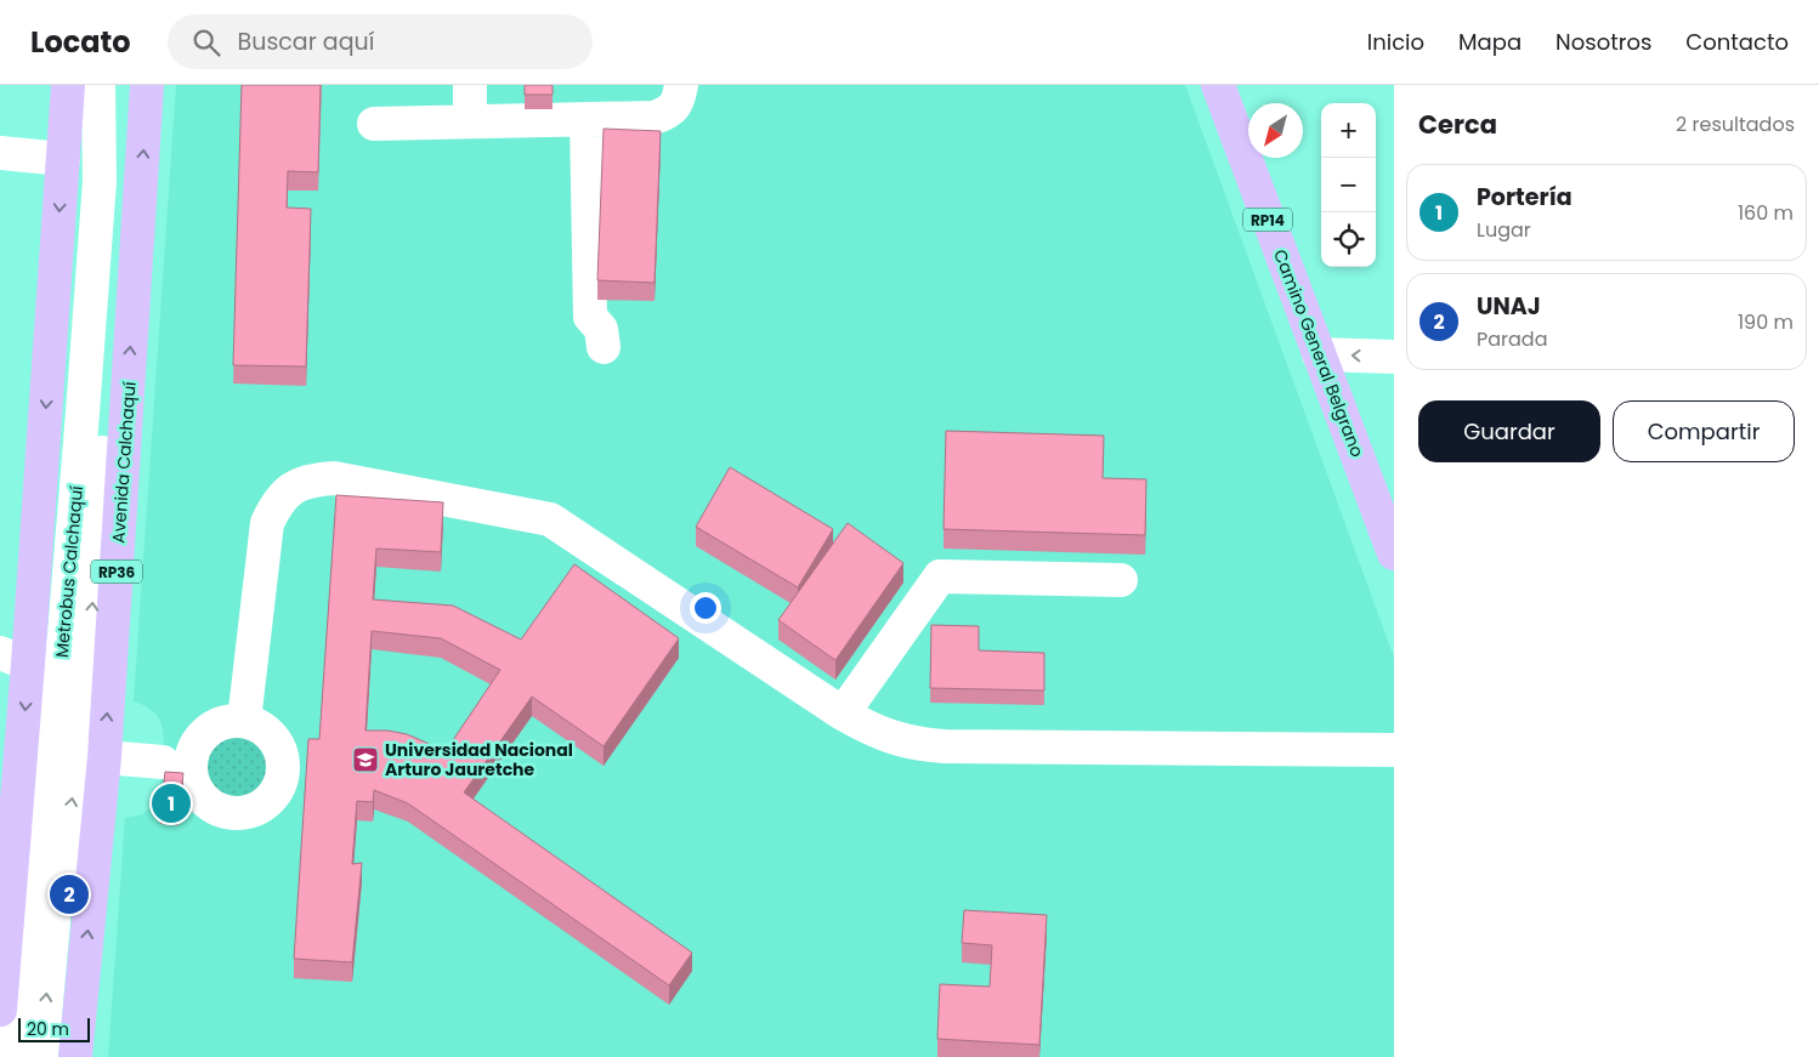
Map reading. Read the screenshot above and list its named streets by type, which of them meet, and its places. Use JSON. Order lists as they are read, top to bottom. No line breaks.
{"streets":{"main road":["RP14","Camino General Belgrano","Avenida Calchaquí","RP36"],"street":["Metrobus Calchaquí"]},"places":{"school or university":["Universidad Nacional Arturo Jauretche"]},"scale_bar":"20 m","north":"bottom left","page":{"header":"Locato","search":"Buscar aquí","nav":["Inicio","Mapa","Nosotros","Contacto"],"heading":["Cerca","2 resultados"],"map_buttons":["+","−"],"list":[{"mark":"1","name":"Portería","note":"Lugar","value":"160 m"},{"mark":"2","name":"UNAJ","note":"Parada","value":"190 m"}],"buttons":["Guardar","Compartir"],"pins":["1","2"],"scale":"20 m"}}
